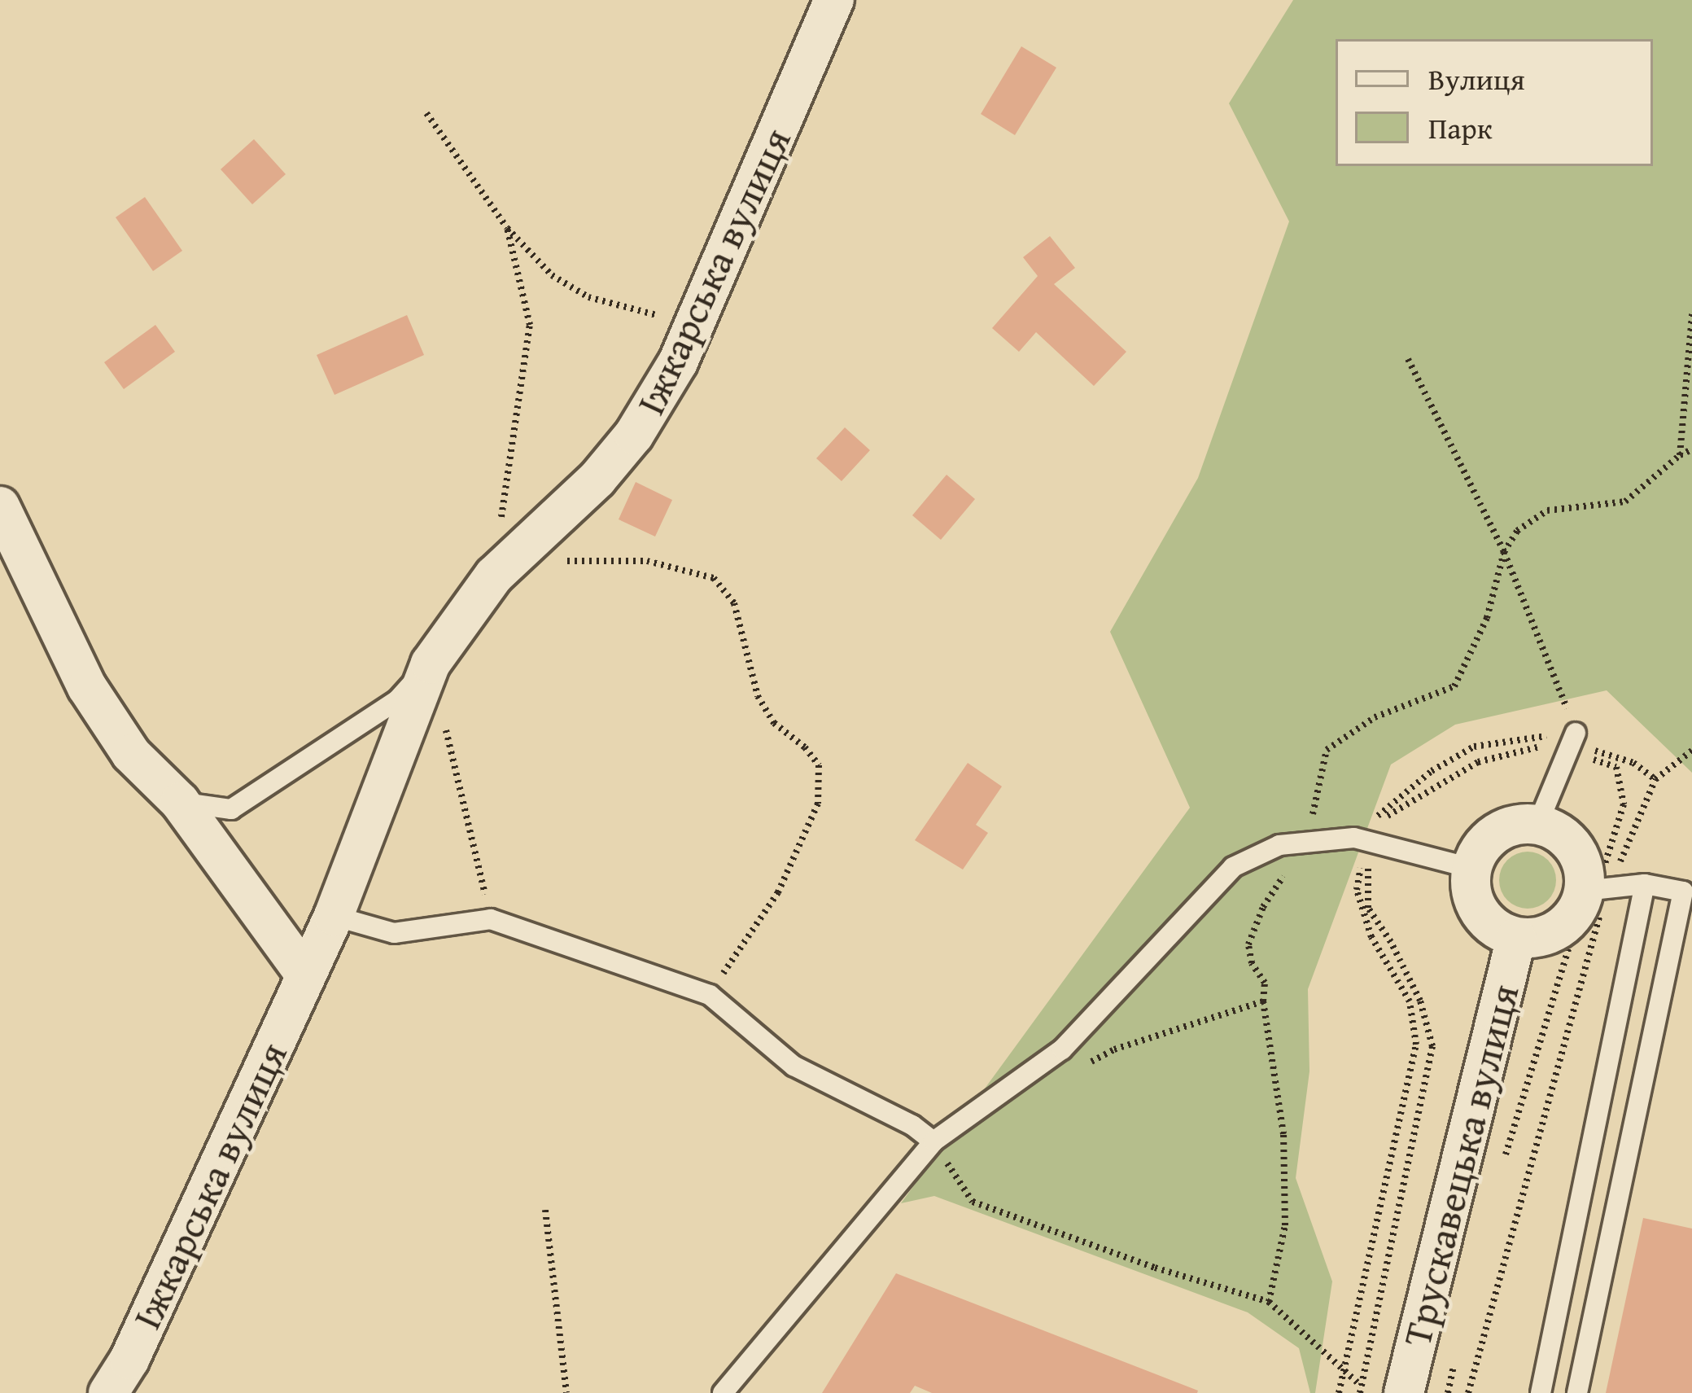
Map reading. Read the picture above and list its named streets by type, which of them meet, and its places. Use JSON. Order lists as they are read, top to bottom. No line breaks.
{"streets":{"street":["Іжкарська вулиця","Трускавецька вулиця"]},"legend":["Вулиця","Парк"]}
